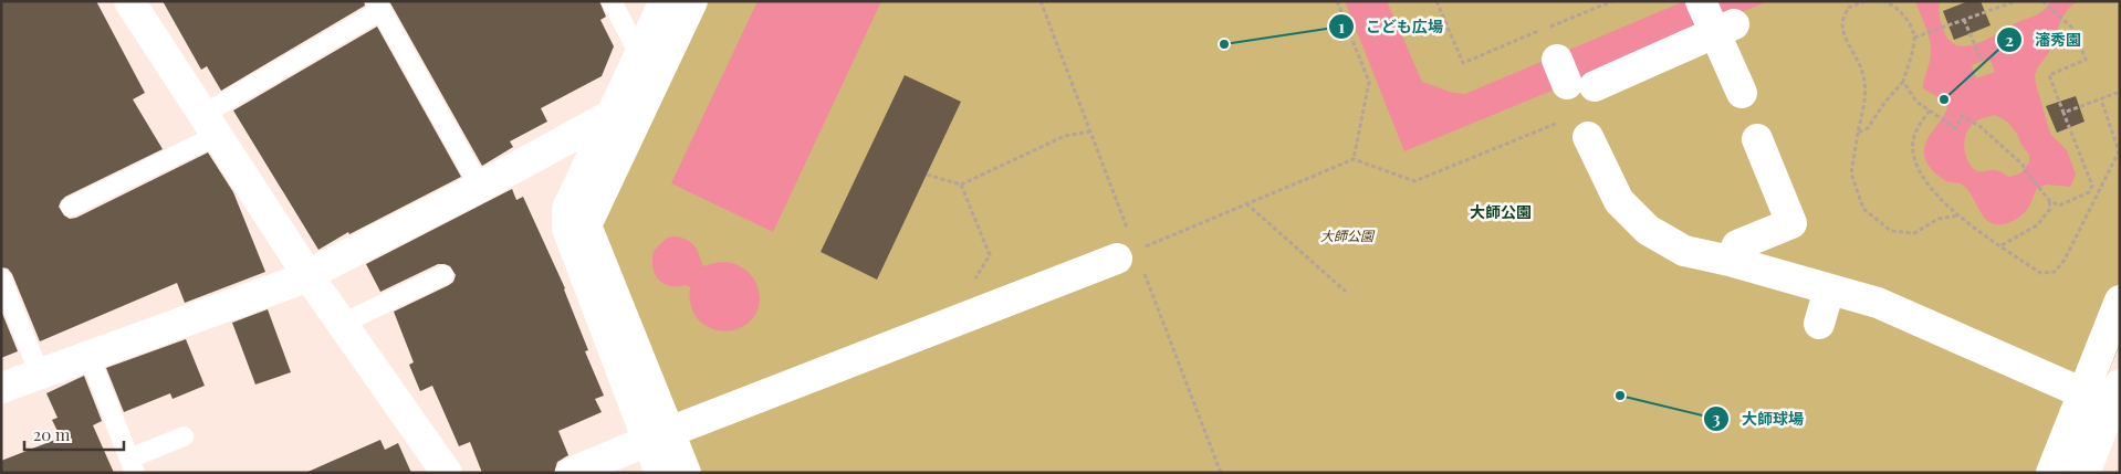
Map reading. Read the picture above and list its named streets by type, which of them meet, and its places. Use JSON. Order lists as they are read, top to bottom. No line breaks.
{"districts":["大師公園"],"parks":["大師公園"],"places":["こども広場","瀋秀園","大師球場"],"scale_bar":"20 m"}
